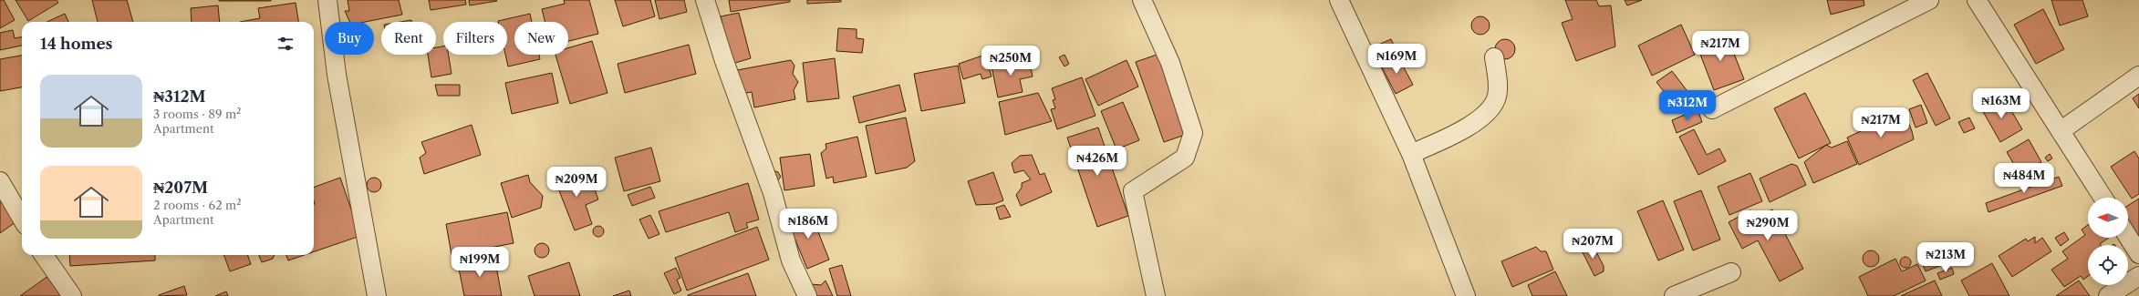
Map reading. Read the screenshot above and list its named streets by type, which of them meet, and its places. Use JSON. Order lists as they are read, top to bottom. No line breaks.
{"north":"left","page":{"chip":["Buy","Rent","Filters","New"],"heading":"14 homes","price":["₦217M","₦169M","₦250M","₦163M","₦312M","₦217M","₦426M","₦484M","₦209M","₦186M","₦290M","₦207M","₦213M","₦199M"],"list":[{"name":"₦312M","note":"3 rooms · 89 m² · Apartment"},{"name":"₦207M","note":"2 rooms · 62 m² · Apartment"}]}}
